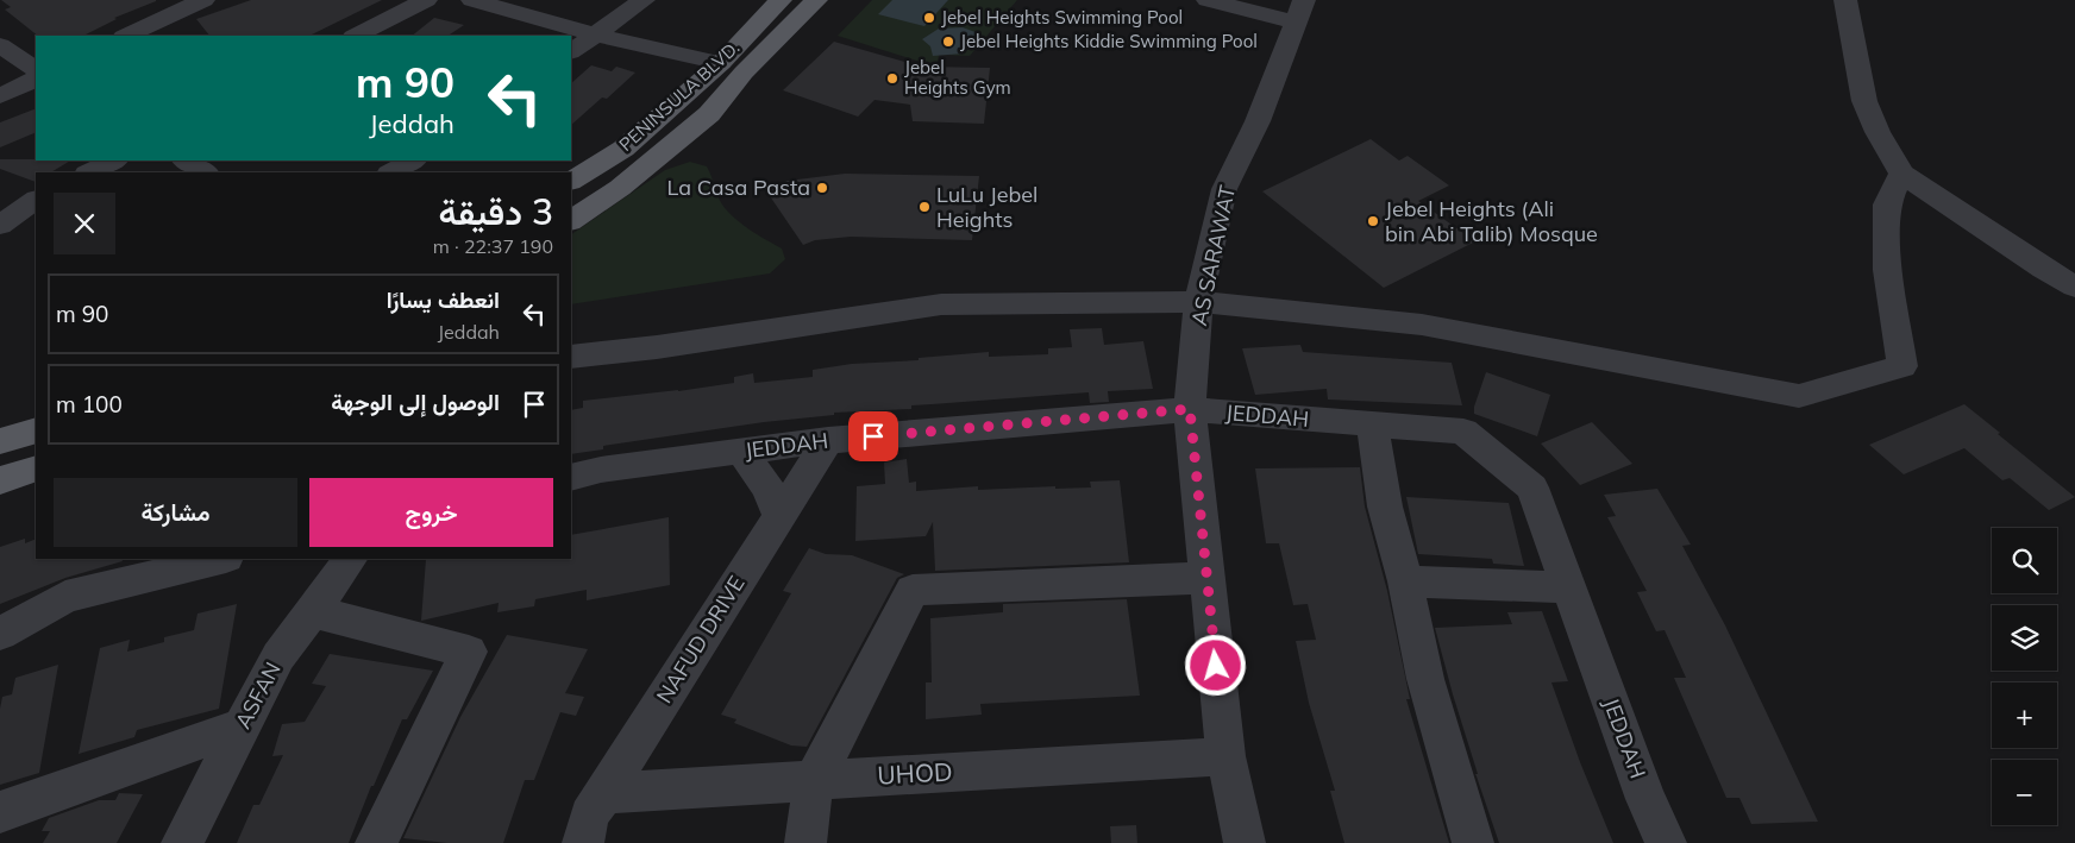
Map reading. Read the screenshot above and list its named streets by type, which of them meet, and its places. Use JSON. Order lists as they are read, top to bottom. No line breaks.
{"streets":{"main road":["PENINSULA BLVD."],"street":["AS SARAWAT","JEDDAH","NAFUD DRIVE","ASFAN","UHOD"]},"crossings":[["AS SARAWAT","JEDDAH"],["AS SARAWAT","UHOD"],["JEDDAH","NAFUD DRIVE"],["NAFUD DRIVE","UHOD"]],"places":["Jebel Heights Swimming Pool","Jebel Heights Kiddie Swimming Pool","Jebel Heights Gym","La Casa Pasta","LuLu Jebel Heights","Jebel Heights (Ali bin Abi Talib) Mosque"],"page":{"turn":["90 m","Jeddah"],"heading":["3 دقيقة","190 m · 22:37"],"list":[{"name":"انعطف يسارًا","note":"Jeddah","value":"90 m"},{"name":"الوصول إلى الوجهة","value":"100 m"}],"buttons":["خروج","مشاركة"],"map_buttons":["+","−"]}}
